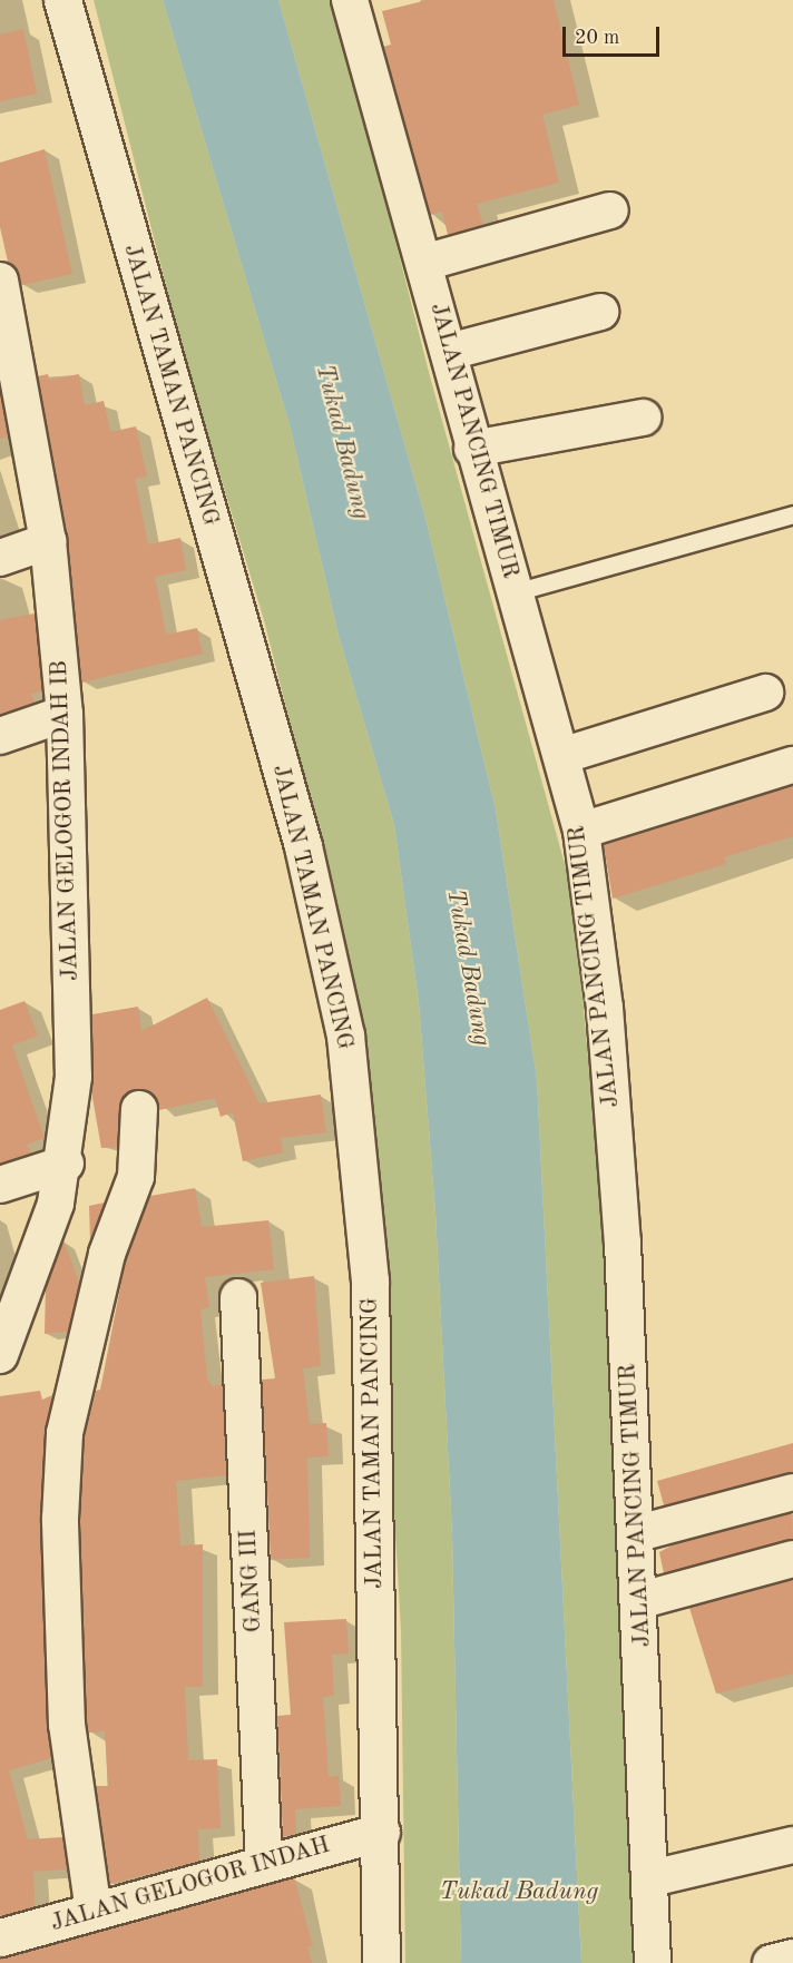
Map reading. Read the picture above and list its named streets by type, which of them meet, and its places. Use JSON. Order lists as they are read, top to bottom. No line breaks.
{"streets":{"street":["JALAN TAMAN PANCING","JALAN PANCING TIMUR","JALAN GELOGOR INDAH IB","GANG III","JALAN GELOGOR INDAH"]},"crossings":[["JALAN TAMAN PANCING","JALAN GELOGOR INDAH"],["GANG III","JALAN GELOGOR INDAH"]],"water":["Tukad Badung"],"scale_bar":"20 m"}
